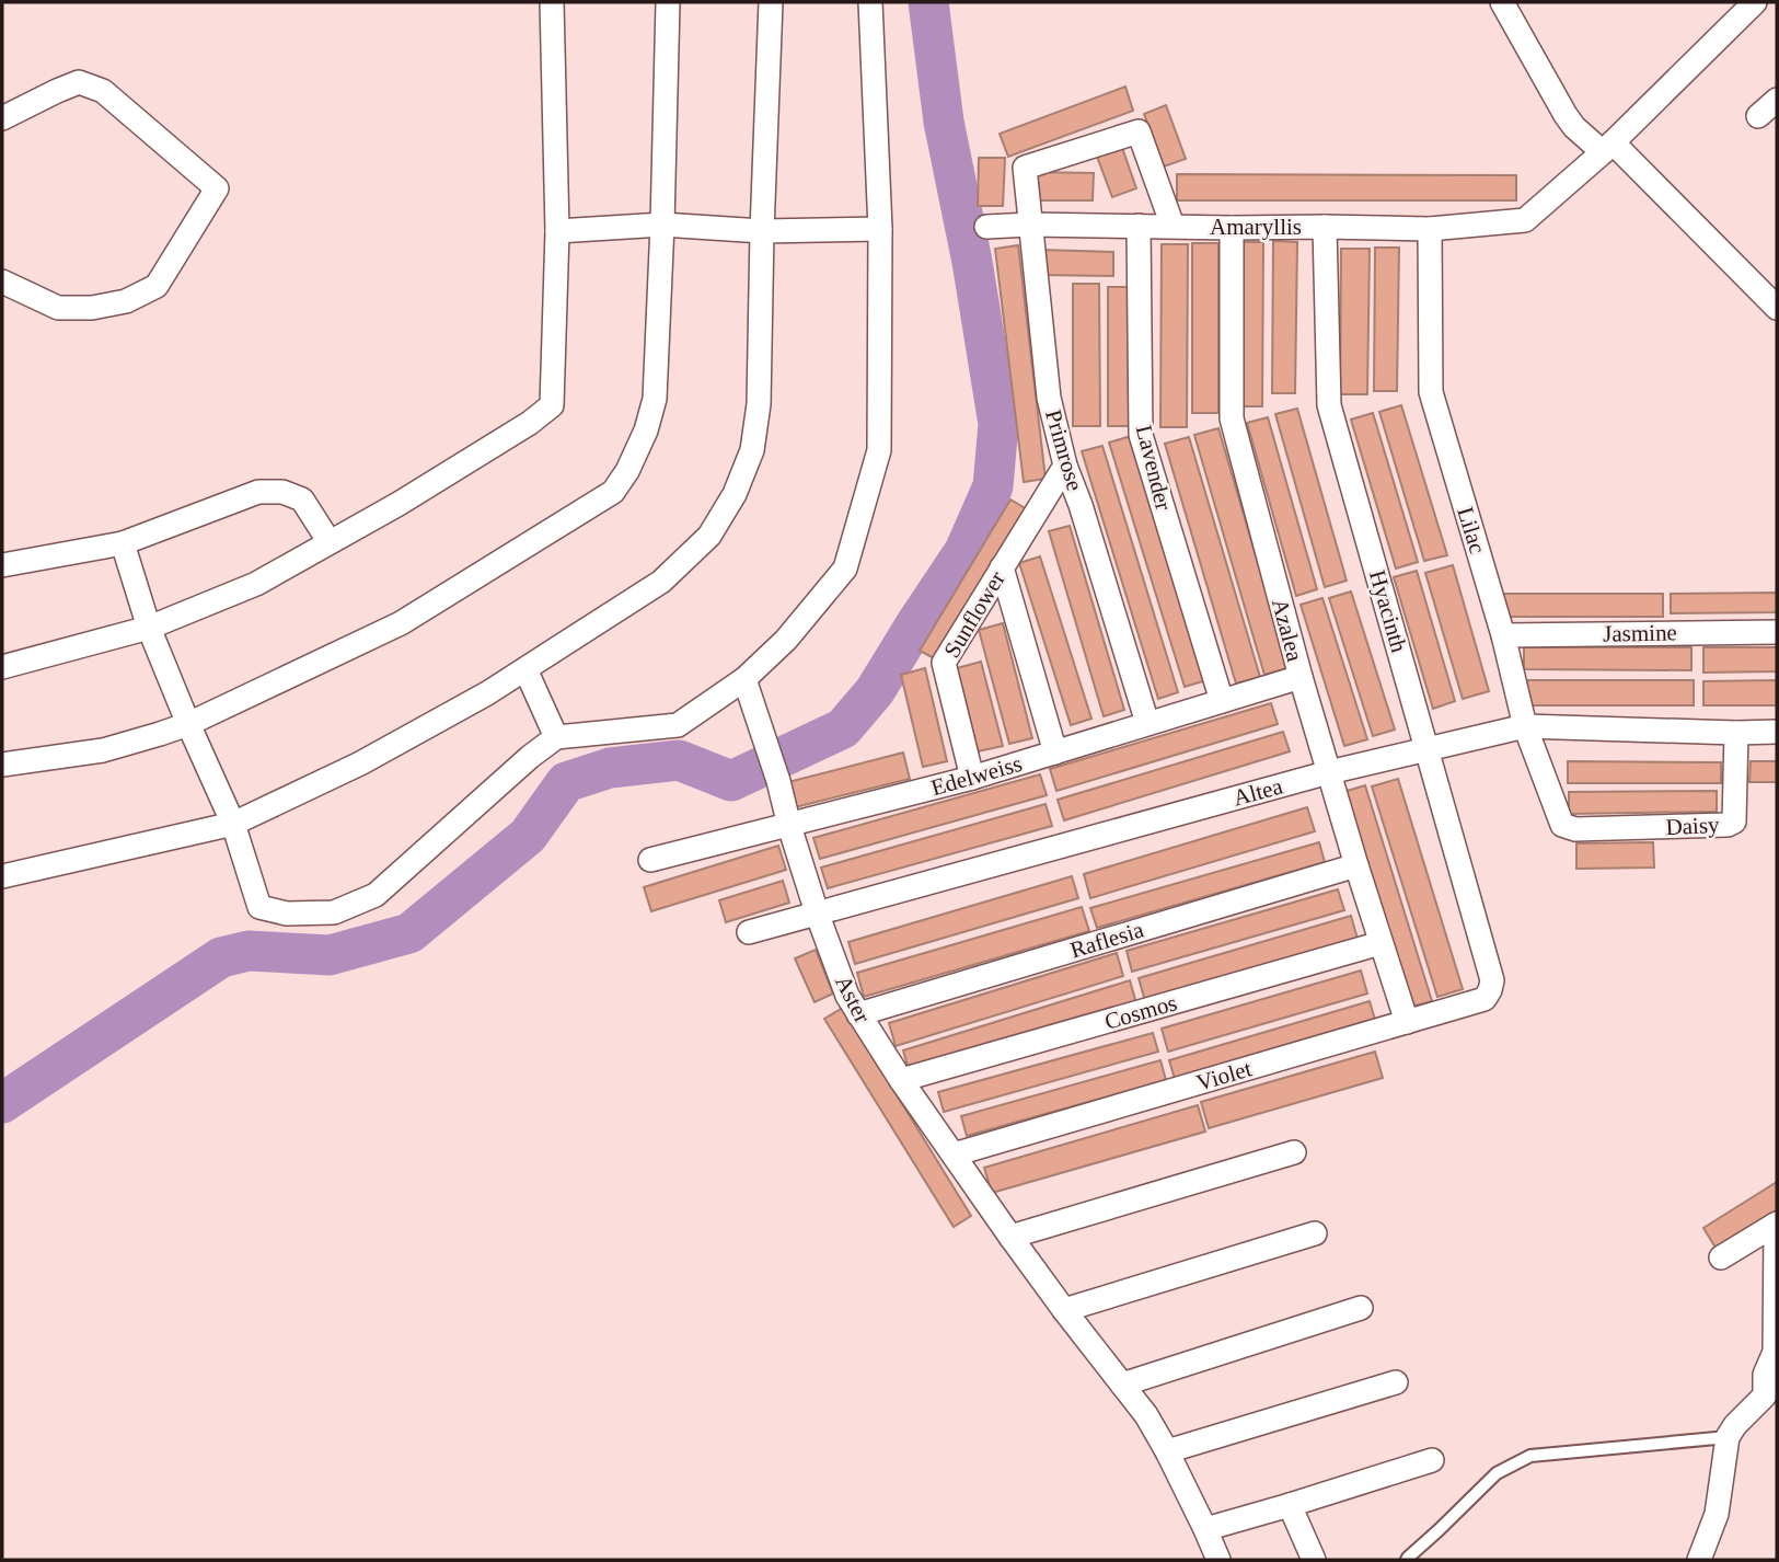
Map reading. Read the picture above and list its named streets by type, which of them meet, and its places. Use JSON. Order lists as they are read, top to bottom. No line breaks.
{"streets":{"street":["Amaryllis","Primrose","Lavender","Lilac","Hyacinth","Sunflower","Azalea","Jasmine","Edelweiss","Altea","Daisy","Raflesia","Aster","Cosmos","Violet"]},"crossings":[["Amaryllis","Primrose"],["Amaryllis","Lavender"],["Amaryllis","Lilac"],["Amaryllis","Hyacinth"],["Amaryllis","Azalea"],["Primrose","Sunflower"],["Primrose","Edelweiss"],["Lavender","Edelweiss"],["Lilac","Jasmine"],["Lilac","Altea"],["Lilac","Daisy"],["Hyacinth","Altea"],["Hyacinth","Violet"],["Sunflower","Edelweiss"],["Azalea","Edelweiss"],["Azalea","Altea"],["Azalea","Raflesia"],["Azalea","Cosmos"],["Azalea","Violet"],["Edelweiss","Aster"],["Altea","Daisy"],["Altea","Aster"],["Raflesia","Aster"],["Aster","Cosmos"],["Aster","Violet"]]}
